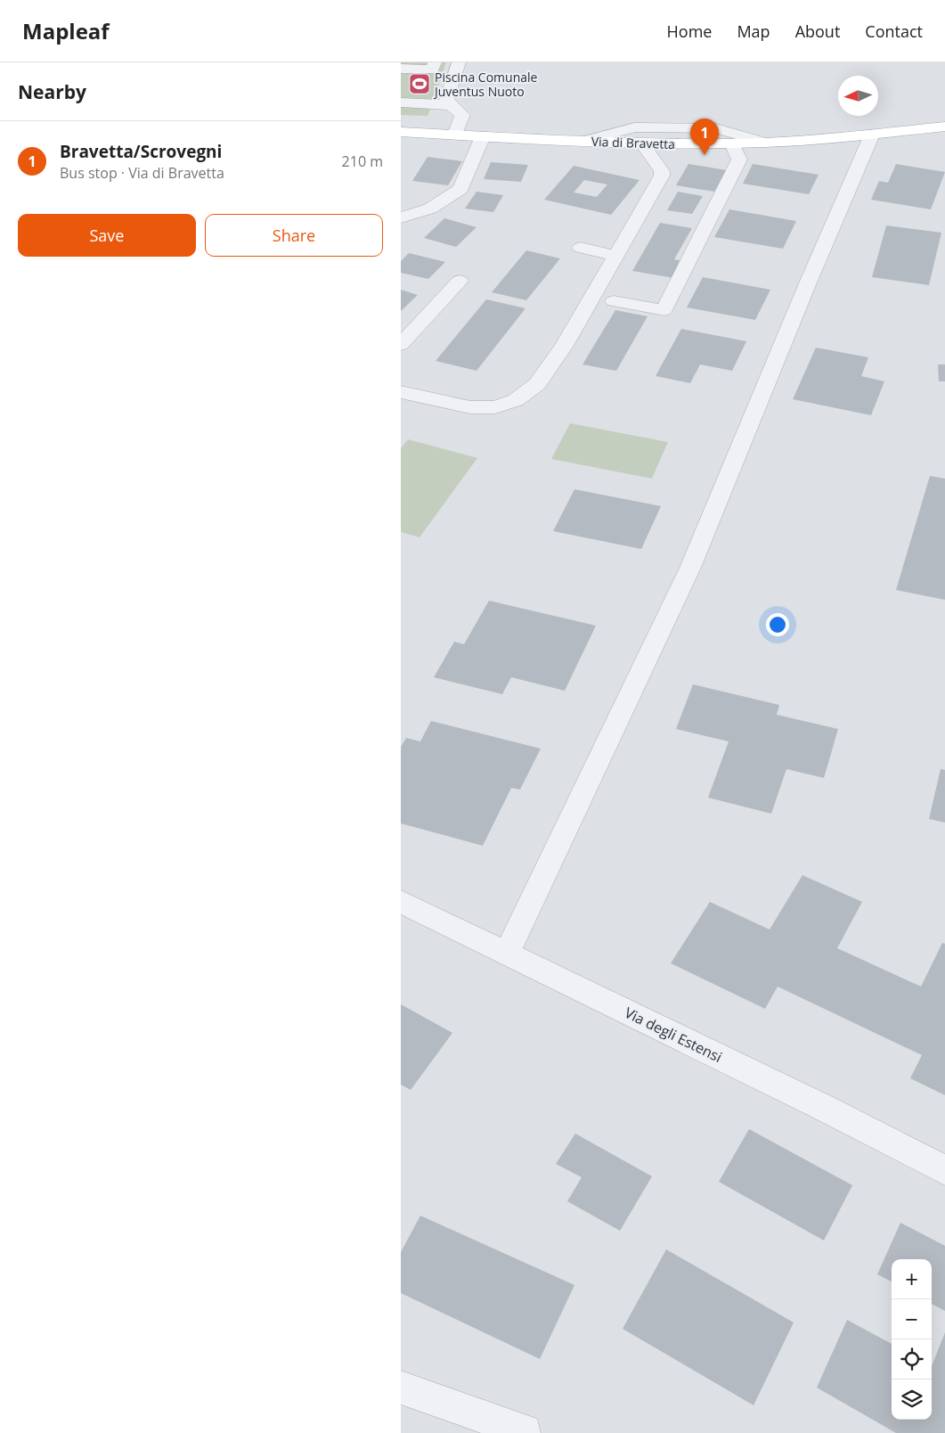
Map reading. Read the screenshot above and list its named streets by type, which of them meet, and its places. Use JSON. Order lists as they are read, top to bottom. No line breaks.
{"streets":{"main road":["Via di Bravetta"],"street":["Via degli Estensi"]},"places":{"sports":["Piscina Comunale Juventus Nuoto"]},"north":"left","page":{"header":"Mapleaf","nav":["Home","Map","About","Contact"],"heading":"Nearby","pins":"1","list":[{"mark":"1","name":"Bravetta/Scrovegni","note":"Bus stop · Via di Bravetta","value":"210 m"}],"buttons":["Save","Share"],"map_buttons":["+","−"]}}
